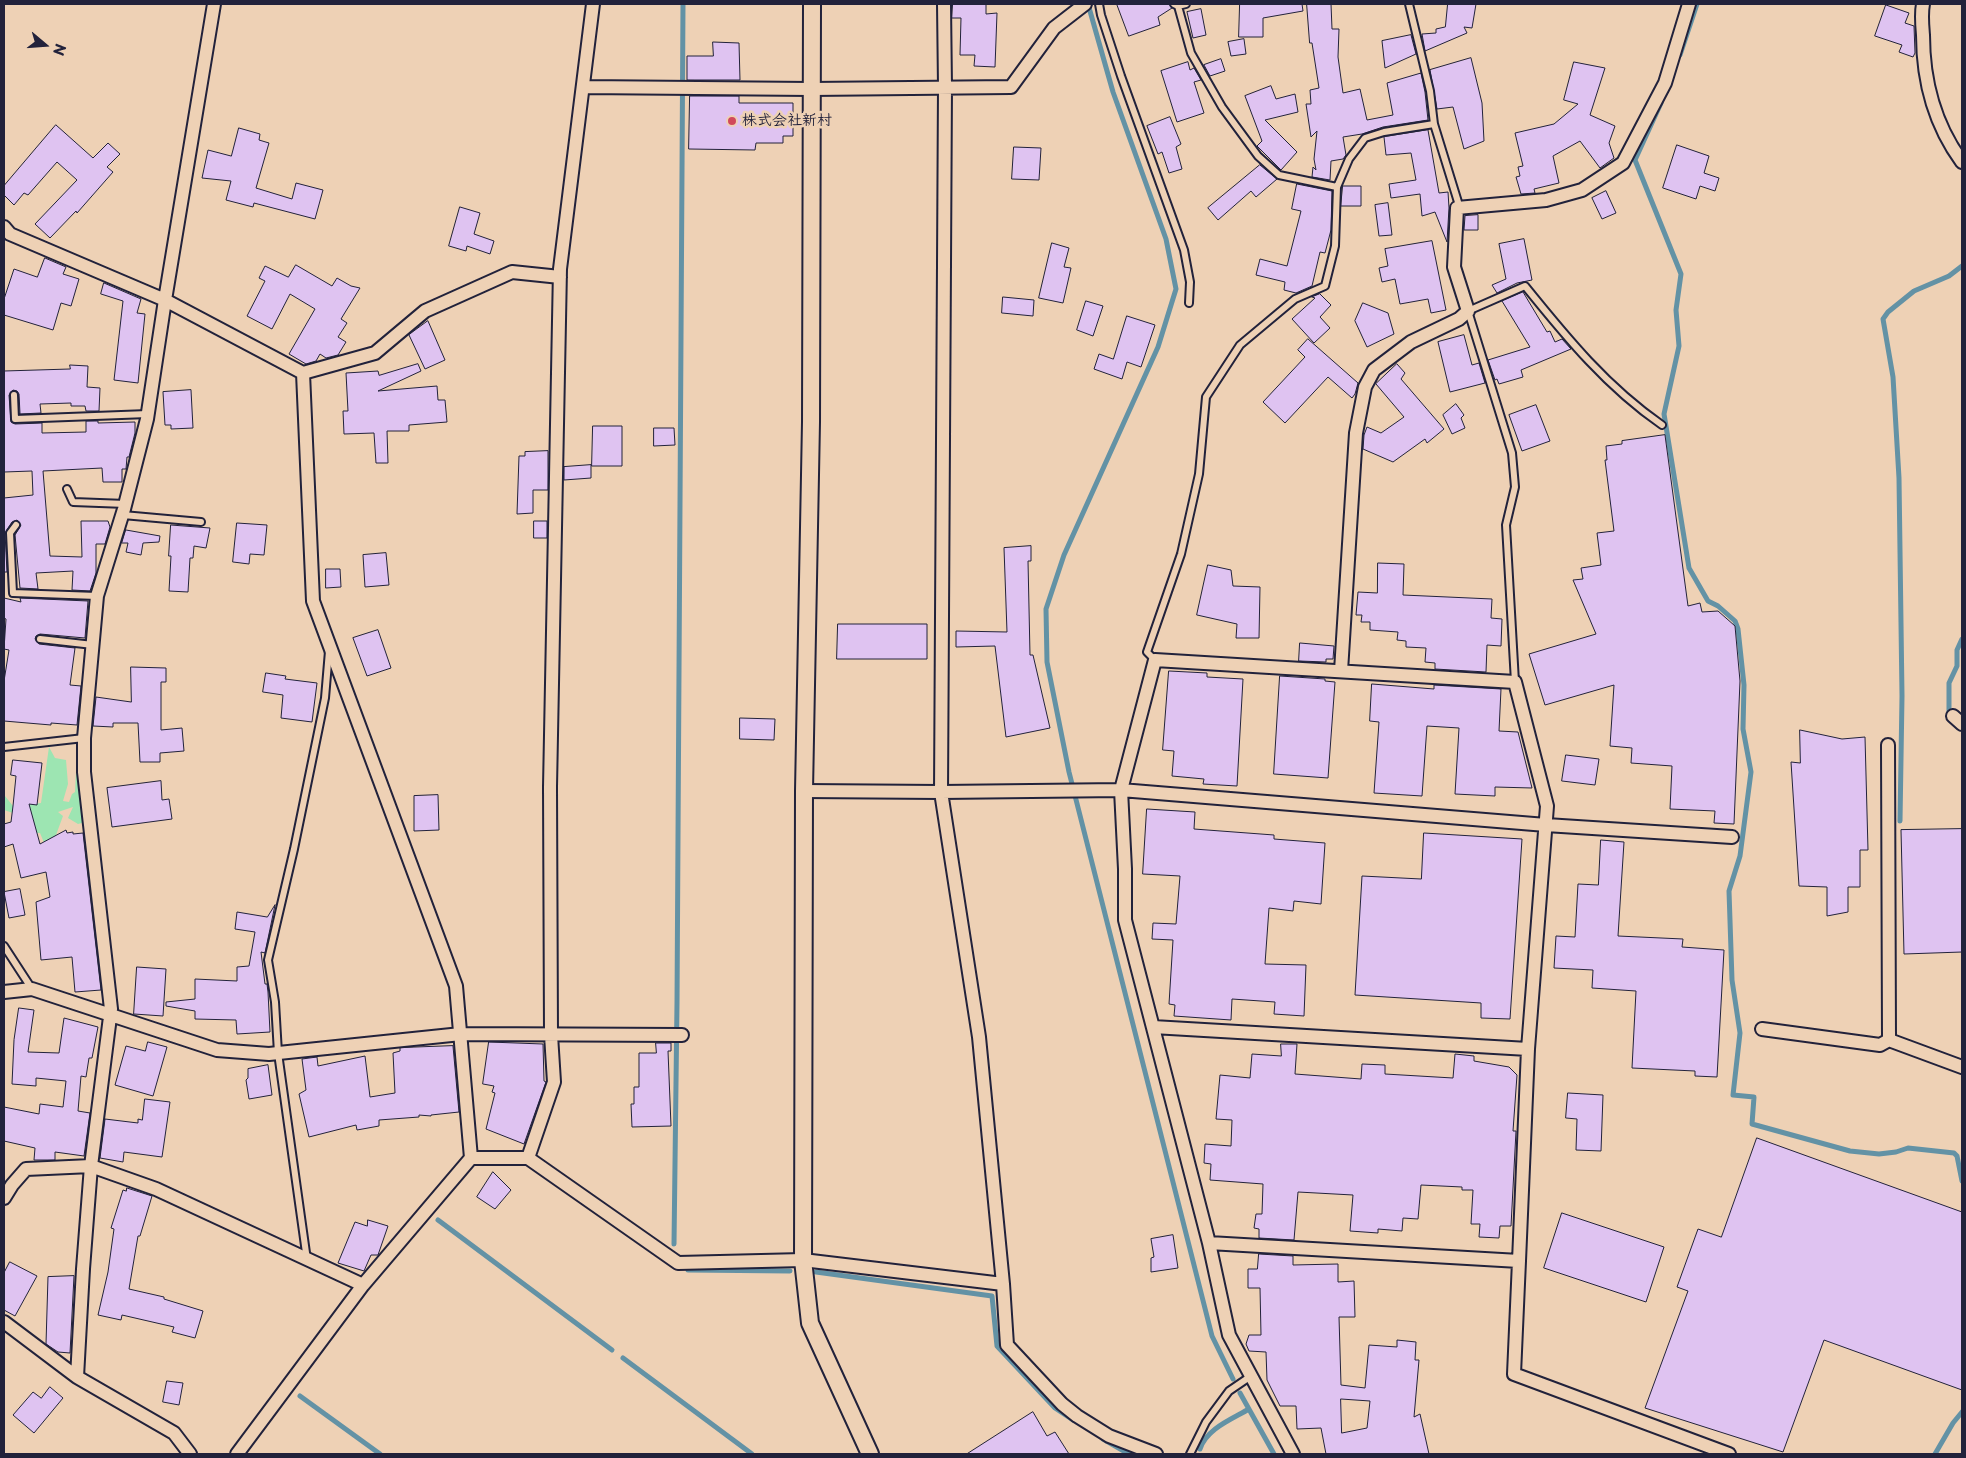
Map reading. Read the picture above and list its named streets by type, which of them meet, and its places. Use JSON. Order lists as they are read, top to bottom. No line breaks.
{"places":["株式会社新村"],"north":"right"}
